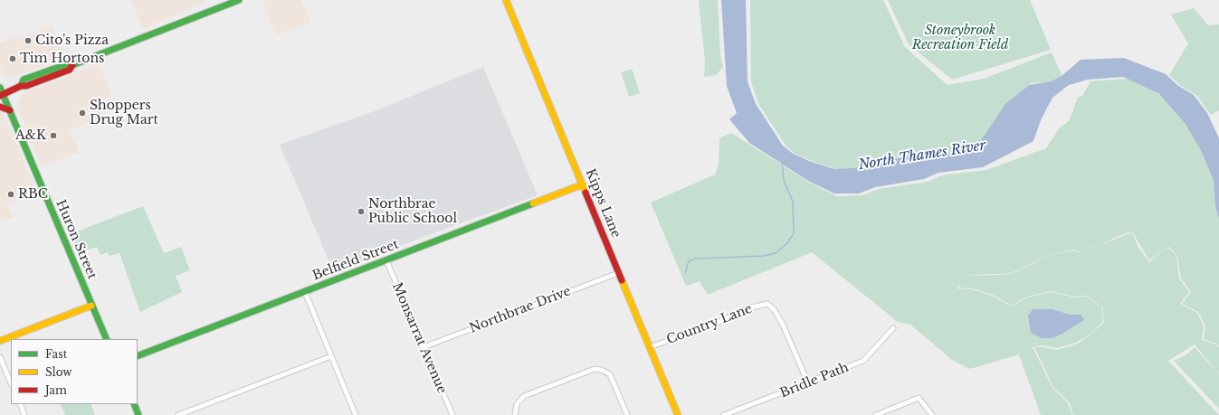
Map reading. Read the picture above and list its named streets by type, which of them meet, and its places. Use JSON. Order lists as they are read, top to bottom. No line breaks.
{"streets":{"street":["Kipps Lane","Huron Street","Belfield Street","Northbrae Drive","Country Lane","Monsarrat Avenue","Bridle Path"]},"crossings":[["Kipps Lane","Belfield Street"],["Kipps Lane","Northbrae Drive"],["Kipps Lane","Country Lane"],["Belfield Street","Monsarrat Avenue"],["Northbrae Drive","Monsarrat Avenue"],["Country Lane","Bridle Path"]],"water":["North Thames River"],"parks":["Stoneybrook Recreation Field"],"places":["Cito's Pizza","Tim Hortons","Shoppers Drug Mart","A&K","RBC","Northbrae Public School"],"legend":["Fast","Slow","Jam"]}
